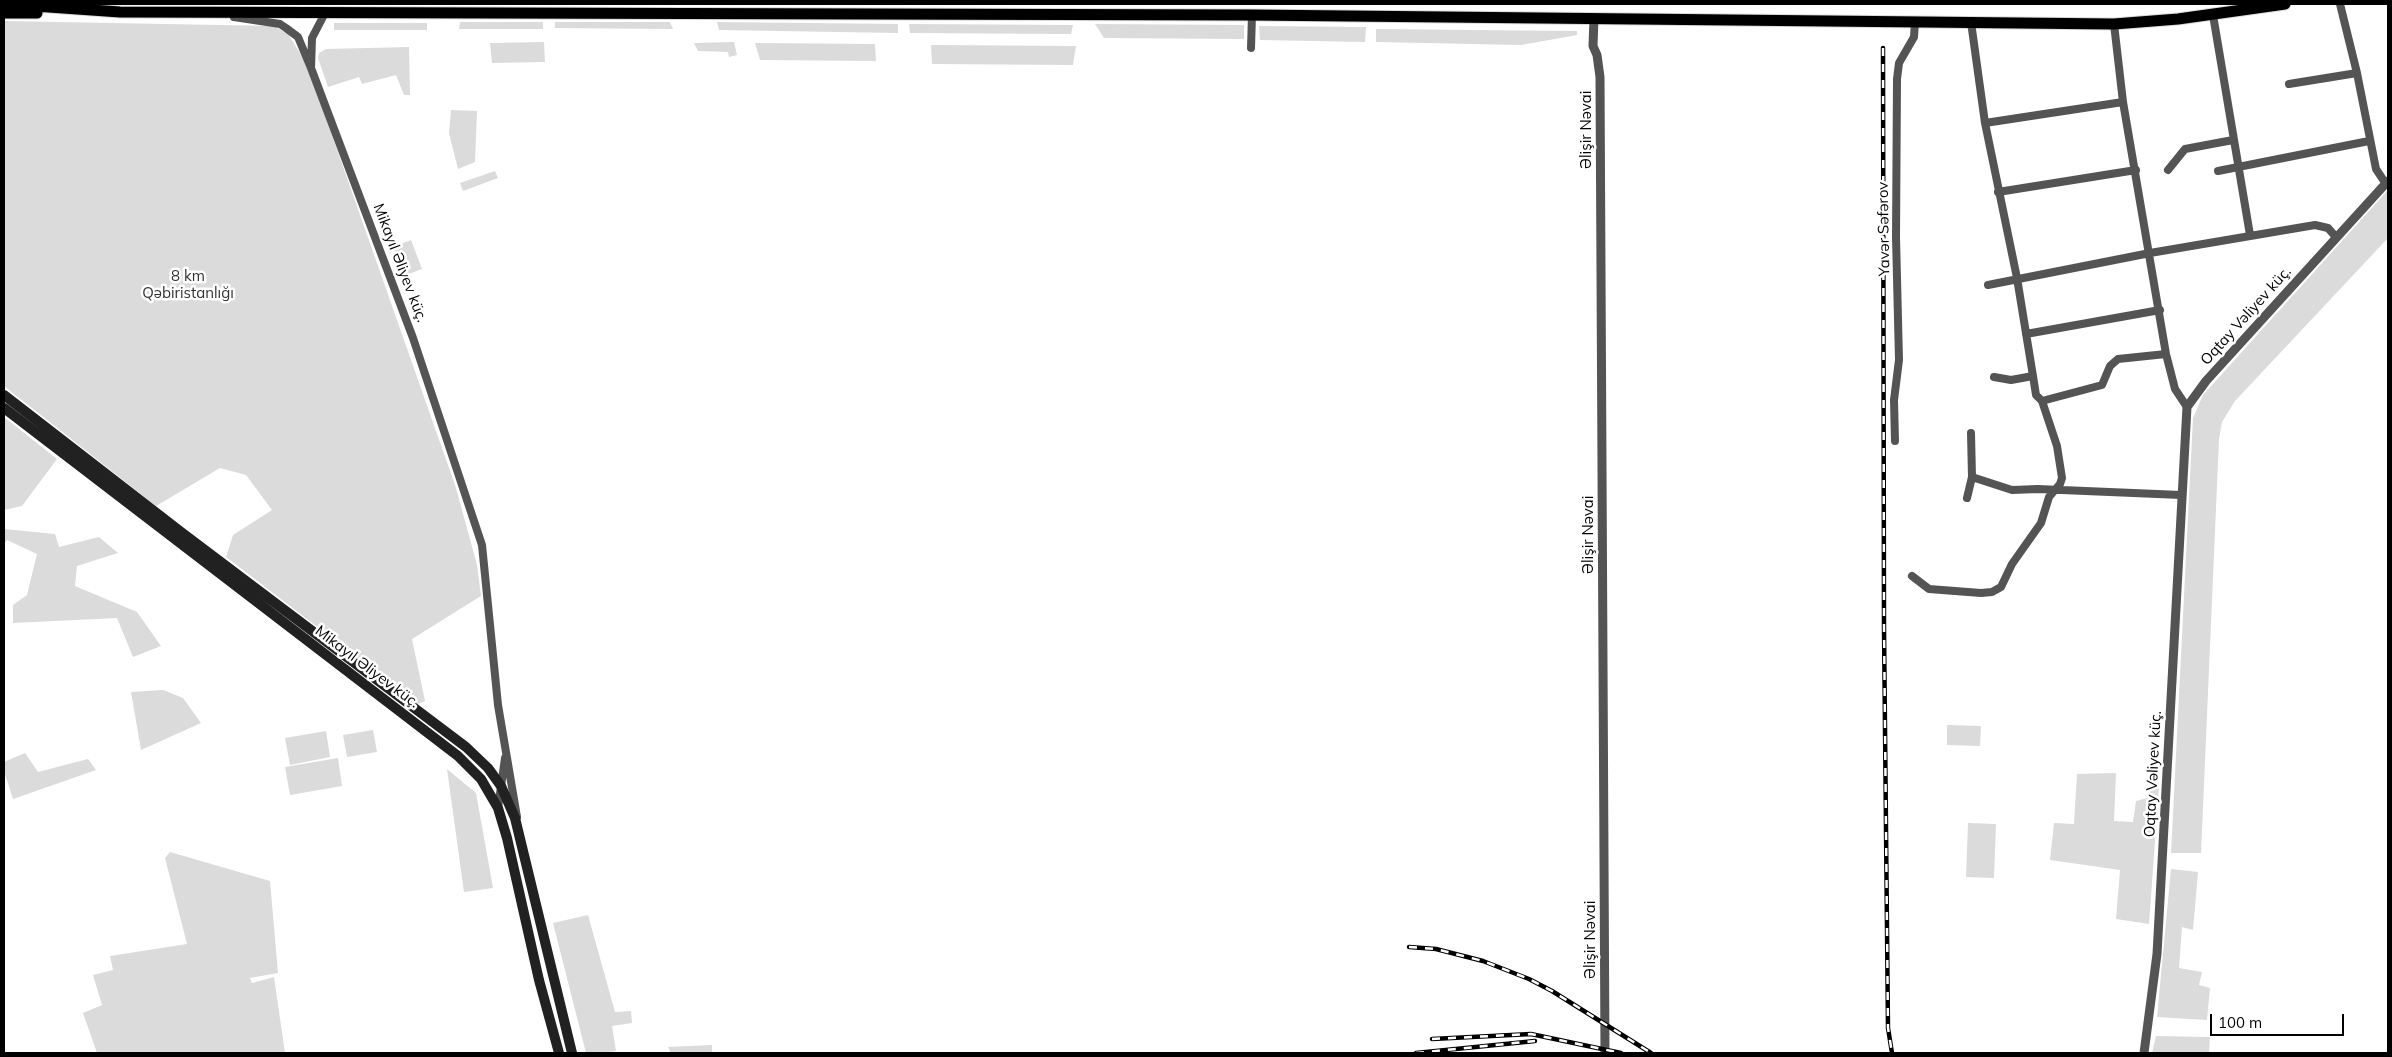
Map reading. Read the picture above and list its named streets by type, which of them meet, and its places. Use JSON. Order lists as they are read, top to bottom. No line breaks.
{"streets":{"main road":["Mikayıl Əliyev küç."],"street":["Əlişir Nəvai","Yavər Səfərov","Oqtay Vəliyev küç."]},"parks":["8 km Qəbiristanlığı"],"scale_bar":"100 m"}
